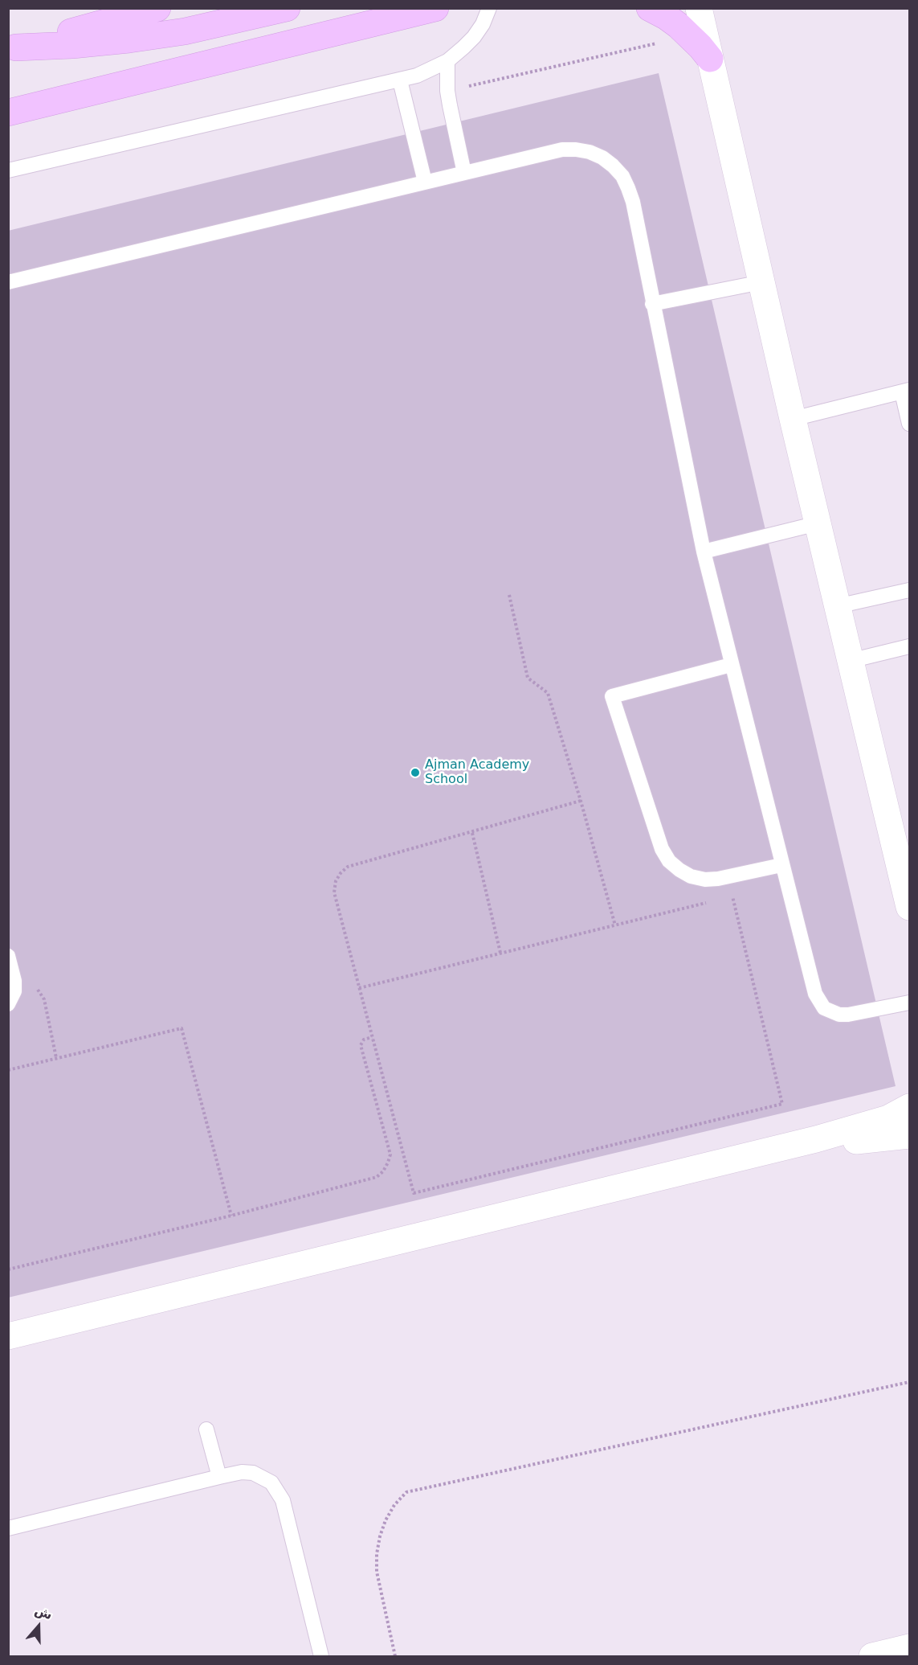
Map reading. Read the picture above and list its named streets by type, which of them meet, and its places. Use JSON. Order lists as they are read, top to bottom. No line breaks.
{"places":["Ajman Academy School"],"north":"top"}
